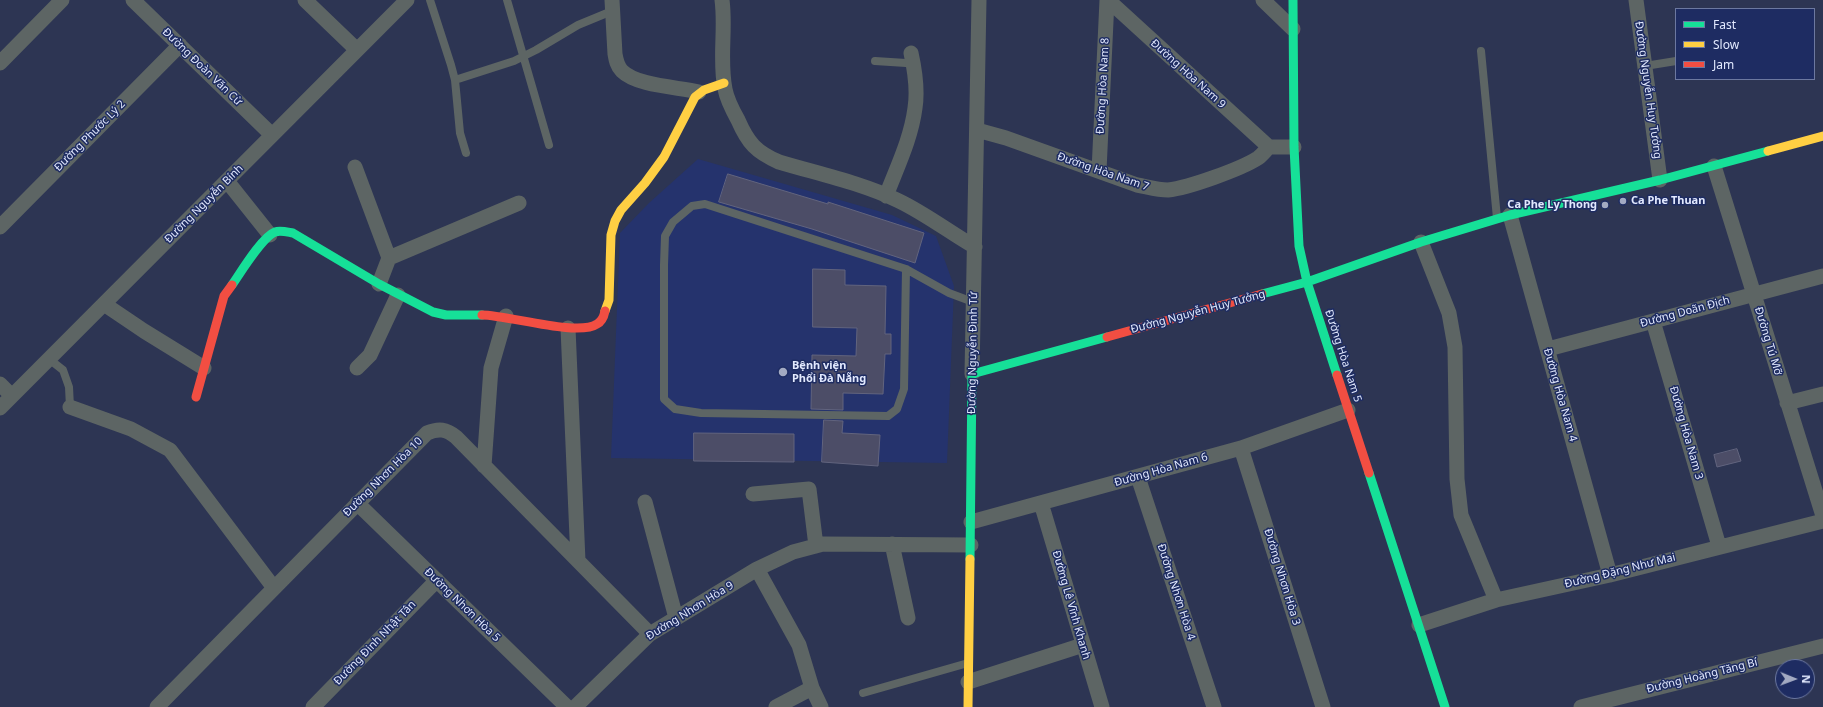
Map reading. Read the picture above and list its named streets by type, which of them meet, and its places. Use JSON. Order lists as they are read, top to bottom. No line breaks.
{"streets":{"street":["Đường Đoàn Văn Cừ","Đường Hòa Nam 9","Đường Hòa Nam 8","Đường Nguyễn Huy Tưởng","Đường Phước Lý 2","Đường Hòa Nam 7","Đường Nguyễn Bính","Đường Doãn Địch","Đường Tú Mỡ","Đường Nguyễn Đình Tứ","Đường Hòa Nam 5","Đường Hòa Nam 4","Đường Hòa Nam 3","Đường Hòa Nam 6","Đường Nhơn Hòa 10","Đường Đặng Như Mai","Đường Nhơn Hòa 3","Đường Nhơn Hòa 4","Đường Nhơn Hòa 5","Đường Lê Vĩnh Khanh","Đường Nhơn Hòa 9","Đường Đinh Nhật Tân","Đường Hoàng Tăng Bí"]},"crossings":[["Đường Đoàn Văn Cừ","Đường Phước Lý 2"],["Đường Đoàn Văn Cừ","Đường Nguyễn Bính"],["Đường Hòa Nam 9","Đường Hòa Nam 8"],["Đường Hòa Nam 9","Đường Hòa Nam 7"],["Đường Hòa Nam 8","Đường Hòa Nam 7"],["Đường Nguyễn Huy Tưởng","Đường Tú Mỡ"],["Đường Nguyễn Huy Tưởng","Đường Nguyễn Đình Tứ"],["Đường Nguyễn Huy Tưởng","Đường Hòa Nam 5"],["Đường Nguyễn Huy Tưởng","Đường Hòa Nam 4"],["Đường Hòa Nam 7","Đường Nguyễn Đình Tứ"],["Đường Doãn Địch","Đường Tú Mỡ"],["Đường Doãn Địch","Đường Hòa Nam 4"],["Đường Doãn Địch","Đường Hòa Nam 3"],["Đường Nguyễn Đình Tứ","Đường Hòa Nam 6"],["Đường Nguyễn Đình Tứ","Đường Nhơn Hòa 9"],["Đường Hòa Nam 5","Đường Hòa Nam 6"],["Đường Hòa Nam 5","Đường Đặng Như Mai"],["Đường Hòa Nam 4","Đường Đặng Như Mai"],["Đường Hòa Nam 3","Đường Đặng Như Mai"],["Đường Hòa Nam 6","Đường Nhơn Hòa 3"],["Đường Hòa Nam 6","Đường Nhơn Hòa 4"],["Đường Hòa Nam 6","Đường Lê Vĩnh Khanh"],["Đường Nhơn Hòa 10","Đường Nhơn Hòa 5"],["Đường Nhơn Hòa 10","Đường Nhơn Hòa 9"],["Đường Nhơn Hòa 5","Đường Đinh Nhật Tân"]],"places":["Ca Phe Thuan","Ca Phe Ly Thong","Bệnh viện Phổi Đà Nẵng"],"legend":["Fast","Slow","Jam"],"north":"right"}
